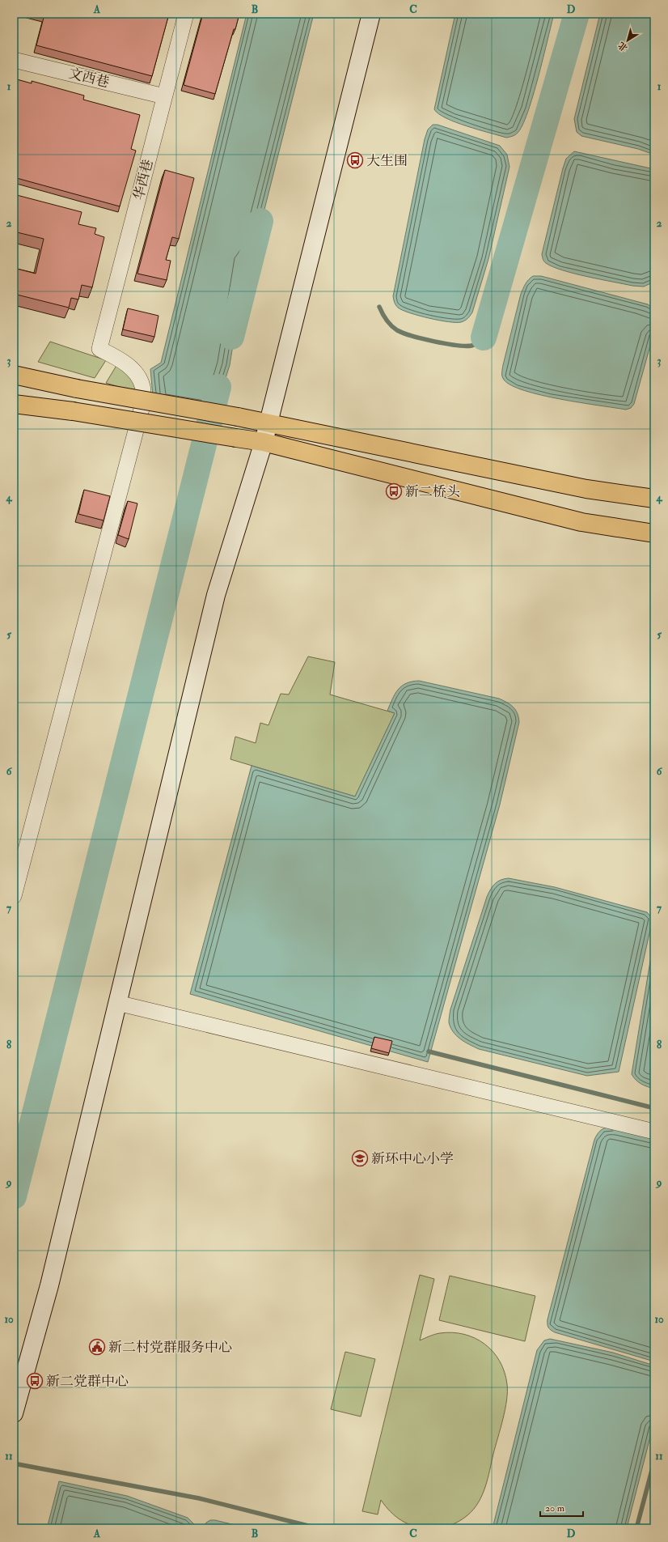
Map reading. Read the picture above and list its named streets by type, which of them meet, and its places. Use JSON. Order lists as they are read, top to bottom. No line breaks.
{"streets":{"street":["文西巷","华西巷"]},"crossings":[["文西巷","华西巷"]],"places":{"bus stop":["大生围","新二桥头","新二党群中心"],"school or university":["新环中心小学"],"public building":["新二村党群服务中心"]},"scale_bar":"20 m","north":"bottom left","grid":{"columns":["A","B","C","D"],"rows":["1","2","3","4","5","6","7","8","9","10","11"]}}
